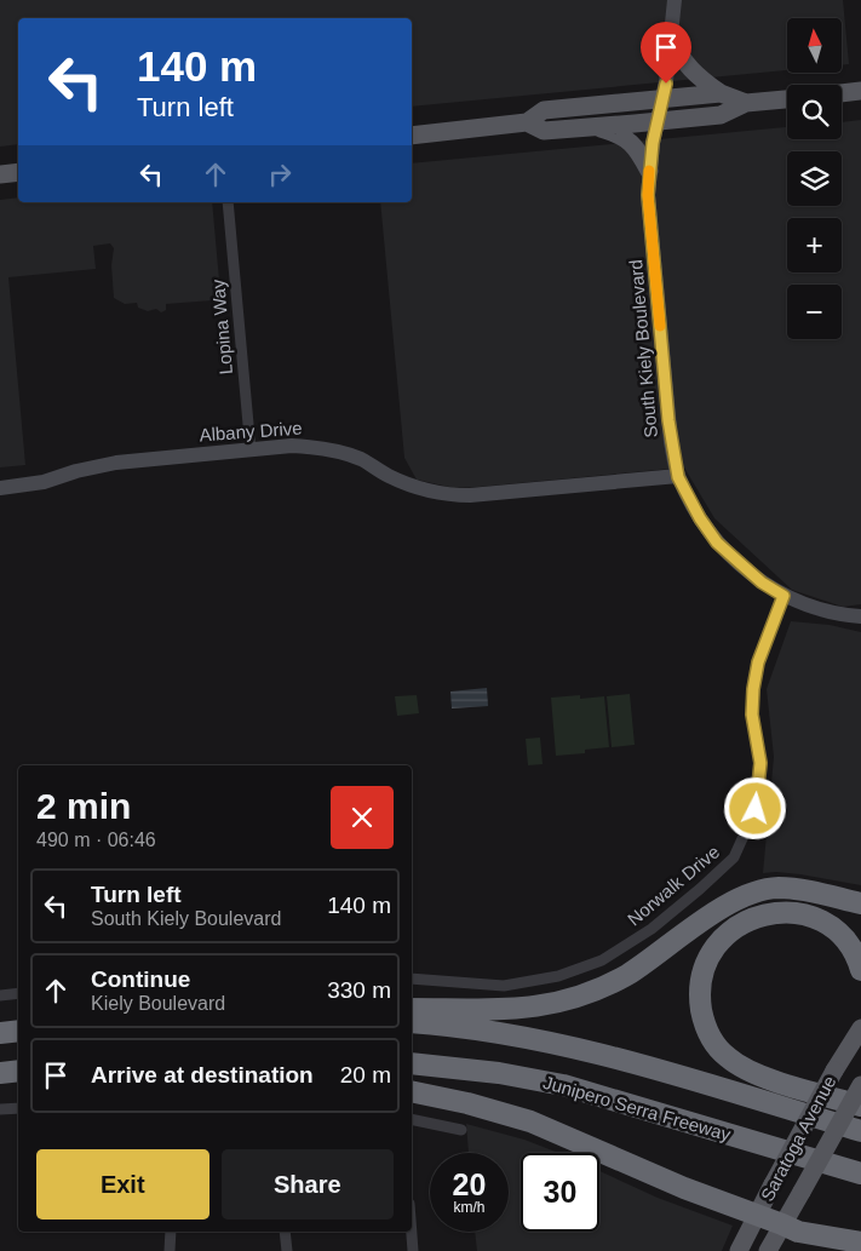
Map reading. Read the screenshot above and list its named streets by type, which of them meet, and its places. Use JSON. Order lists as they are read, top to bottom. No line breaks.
{"streets":{"highway":["Junipero Serra Freeway"],"main road":["South Kiely Boulevard","Albany Drive","Saratoga Avenue"],"street":["Lopina Way","Norwalk Drive"]},"crossings":[["Lopina Way","Albany Drive"],["South Kiely Boulevard","Albany Drive"],["South Kiely Boulevard","Norwalk Drive"]],"north":"top","page":{"map_buttons":["+","−"],"turn":["140 m","Turn left"],"heading":["2 min","490 m · 06:46"],"list":[{"name":"Turn left","note":"South Kiely Boulevard","value":"140 m"},{"name":"Continue","note":"Kiely Boulevard","value":"330 m"},{"name":"Arrive at destination","value":"20 m"}],"buttons":["Exit","Share"],"speed":"20 km/h","limit":"30"}}
